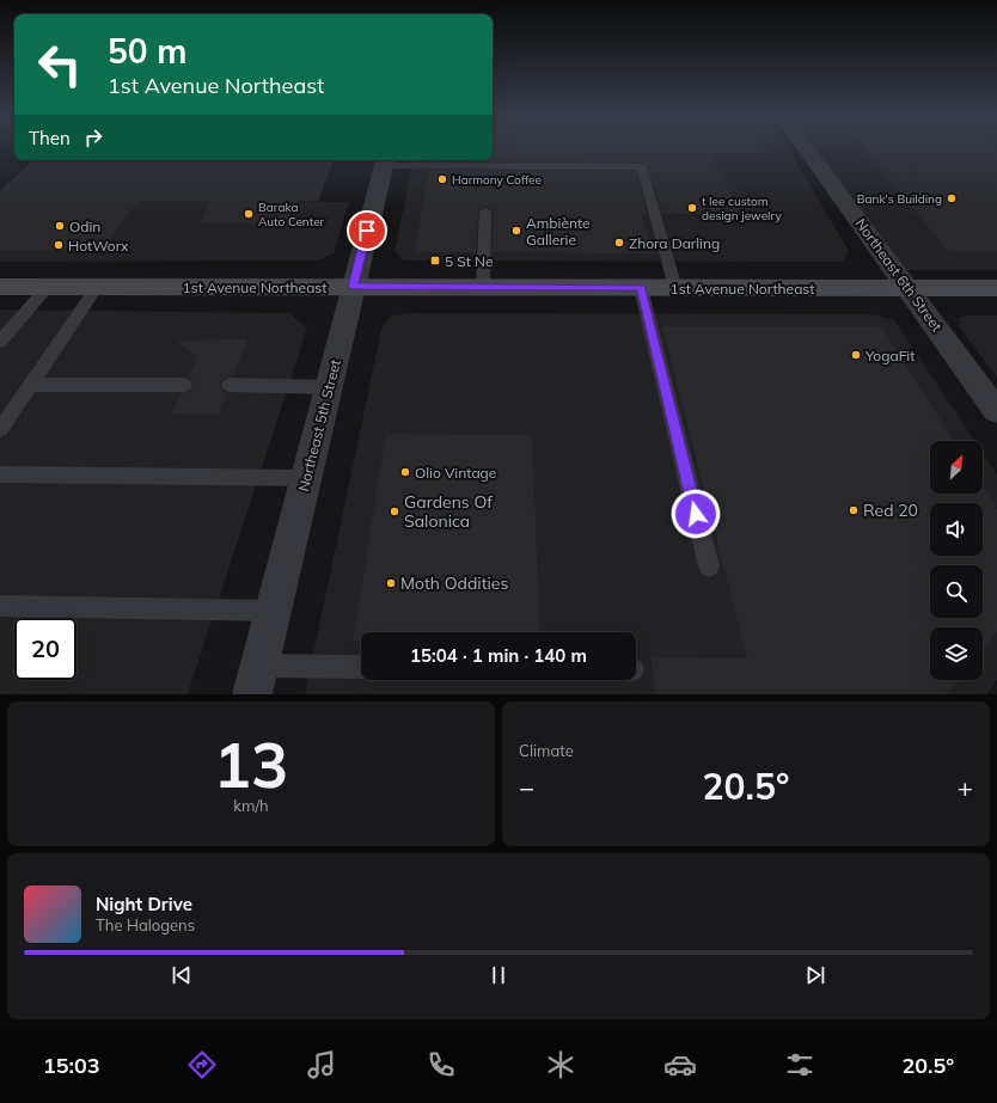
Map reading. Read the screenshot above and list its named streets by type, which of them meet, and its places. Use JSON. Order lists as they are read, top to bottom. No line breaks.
{"streets":{"main road":["1st Avenue Northeast"],"street":["Northeast 6th Street","Northeast 5th Street"]},"crossings":[["Northeast 6th Street","1st Avenue Northeast"],["1st Avenue Northeast","Northeast 5th Street"]],"places":{"other":["Harmony Coffee","Bank's Building","t lee custom design jewelry","Baraka Auto Center","Odin","Ambiènte Gallerie","Zhora Darling","HotWorx","YogaFit","Olio Vintage","Red 20","Gardens Of Salonica","Moth Oddities"],"transit":["5 St Ne"]},"north":"top right","page":{"turn":["50 m","1st Avenue Northeast"],"then":"Then","limit":"20","trip":"15:04 · 1 min · 140 m","tile":[["13","km/h"],"Climate"],"heat":["−","20.5°","+"],"song":["Night Drive","The Halogens"],"tabs":["15:03","20.5°"]}}
